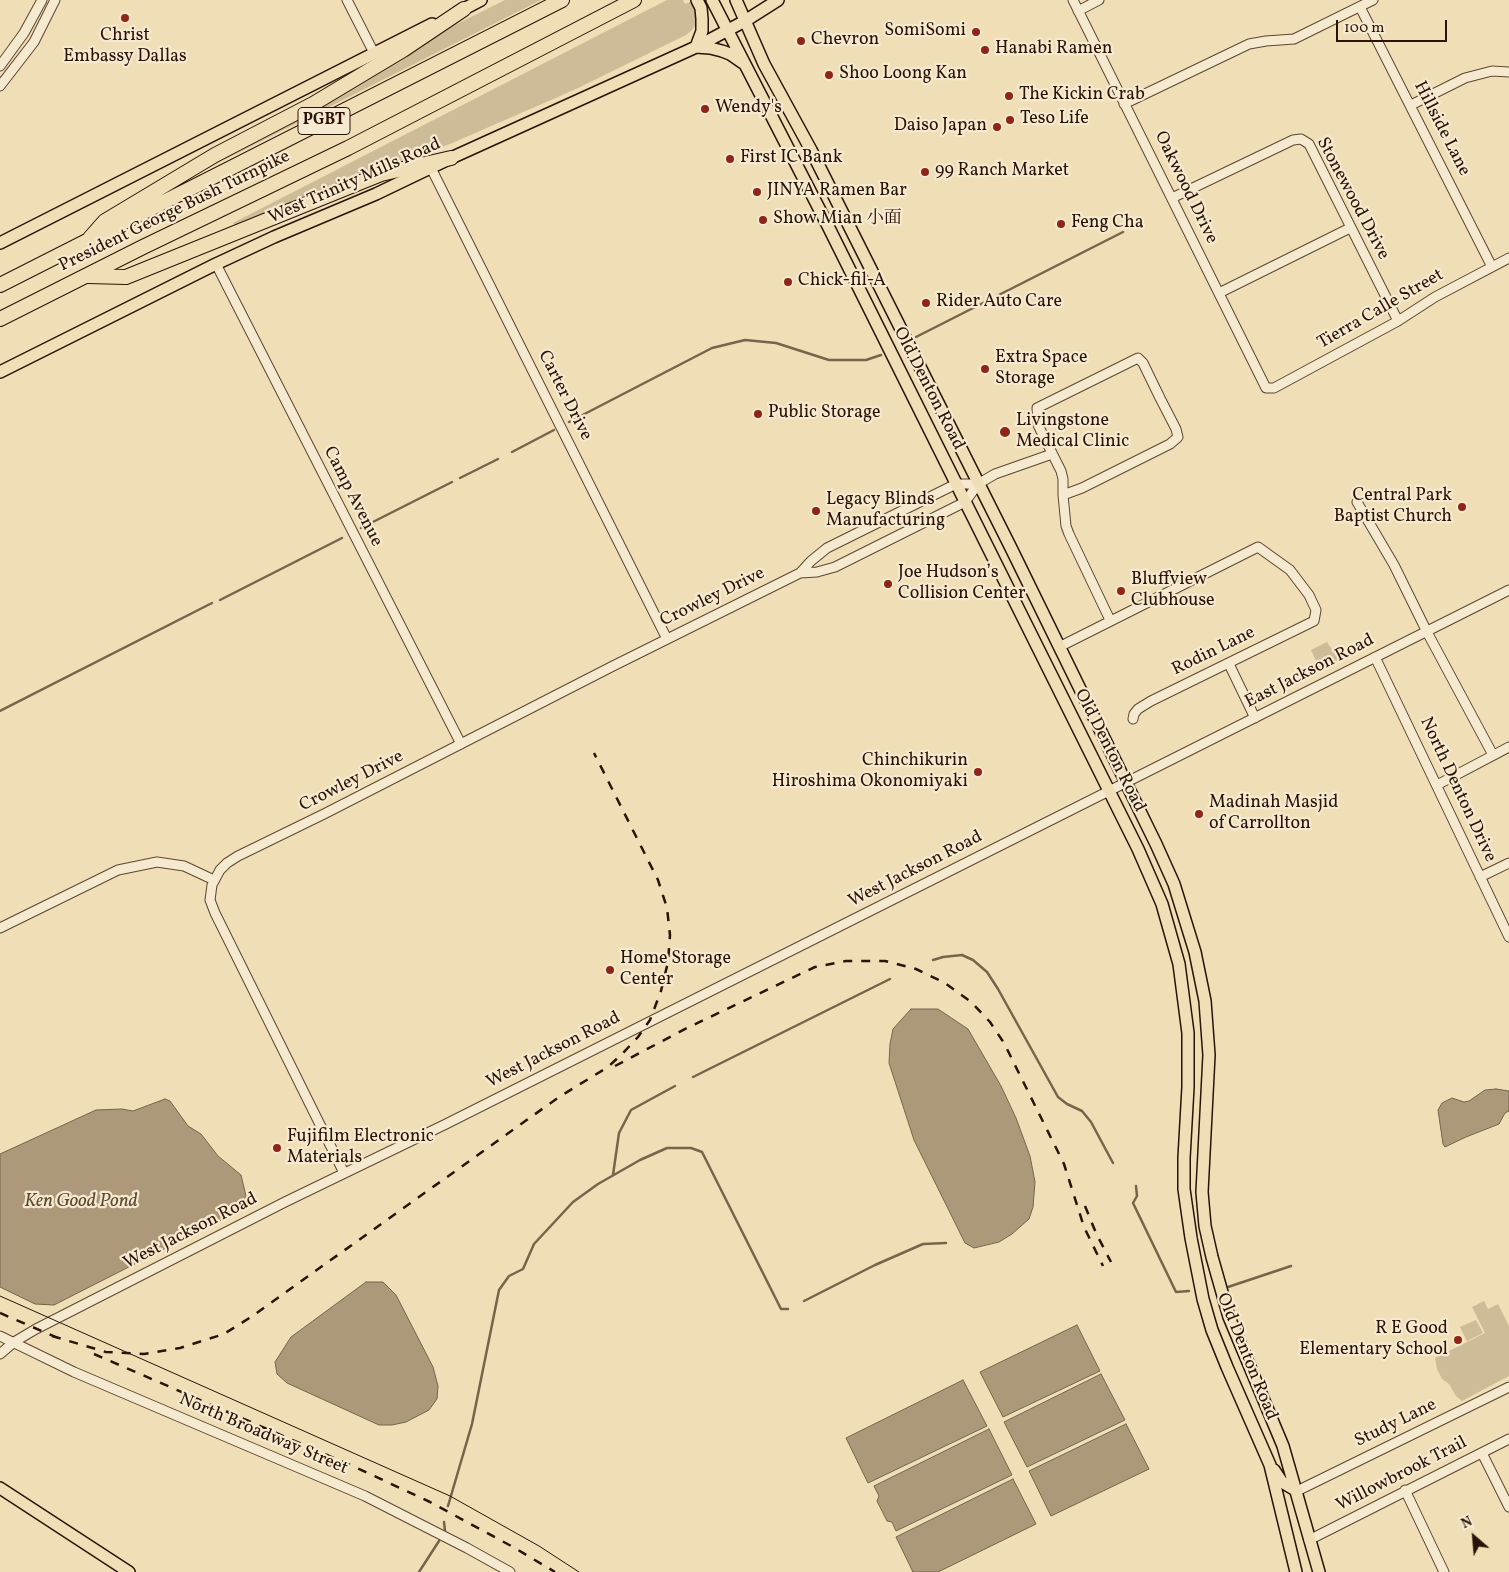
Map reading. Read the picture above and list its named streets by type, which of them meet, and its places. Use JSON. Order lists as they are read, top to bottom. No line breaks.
{"streets":{"highway":["PGBT","President George Bush Turnpike"],"main road":["West Trinity Mills Road","Old Denton Road"],"street":["Hillside Lane","Oakwood Drive","Stonewood Drive","Tierra Calle Street","Carter Drive","Camp Avenue","Crowley Drive","Rodin Lane","East Jackson Road","North Denton Drive","West Jackson Road","Study Lane","North Broadway Street","Willowbrook Trail"]},"crossings":[["Hillside Lane","Tierra Calle Street"],["West Trinity Mills Road","Old Denton Road"],["West Trinity Mills Road","Carter Drive"],["West Trinity Mills Road","Camp Avenue"],["Oakwood Drive","Stonewood Drive"],["Oakwood Drive","Tierra Calle Street"],["Stonewood Drive","Tierra Calle Street"],["Old Denton Road","Crowley Drive"],["Old Denton Road","East Jackson Road"],["Old Denton Road","West Jackson Road"],["Old Denton Road","Study Lane"],["Old Denton Road","Willowbrook Trail"],["Carter Drive","Crowley Drive"],["Camp Avenue","Crowley Drive"],["East Jackson Road","North Denton Drive"],["East Jackson Road","West Jackson Road"],["West Jackson Road","North Broadway Street"]],"water":["Ken Good Pond"],"places":["Christ Embassy Dallas","SomiSomi","Chevron","Hanabi Ramen","Shoo Loong Kan","The Kickin Crab","Wendy's","Teso Life","Daiso Japan","First IC Bank","99 Ranch Market","JINYA Ramen Bar","Show Mian 小面","Feng Cha","Chick-fil-A","Rider Auto Care","Extra Space Storage","Public Storage","Livingstone Medical Clinic","Central Park Baptist Church","Legacy Blinds Manufacturing","Joe Hudson’s Collision Center","Bluffview Clubhouse","Chinchikurin Hiroshima Okonomiyaki","Madinah Masjid of Carrollton","Home Storage Center","Fujifilm Electronic Materials","R E Good Elementary School"],"scale_bar":"100 m","north":"top left"}
